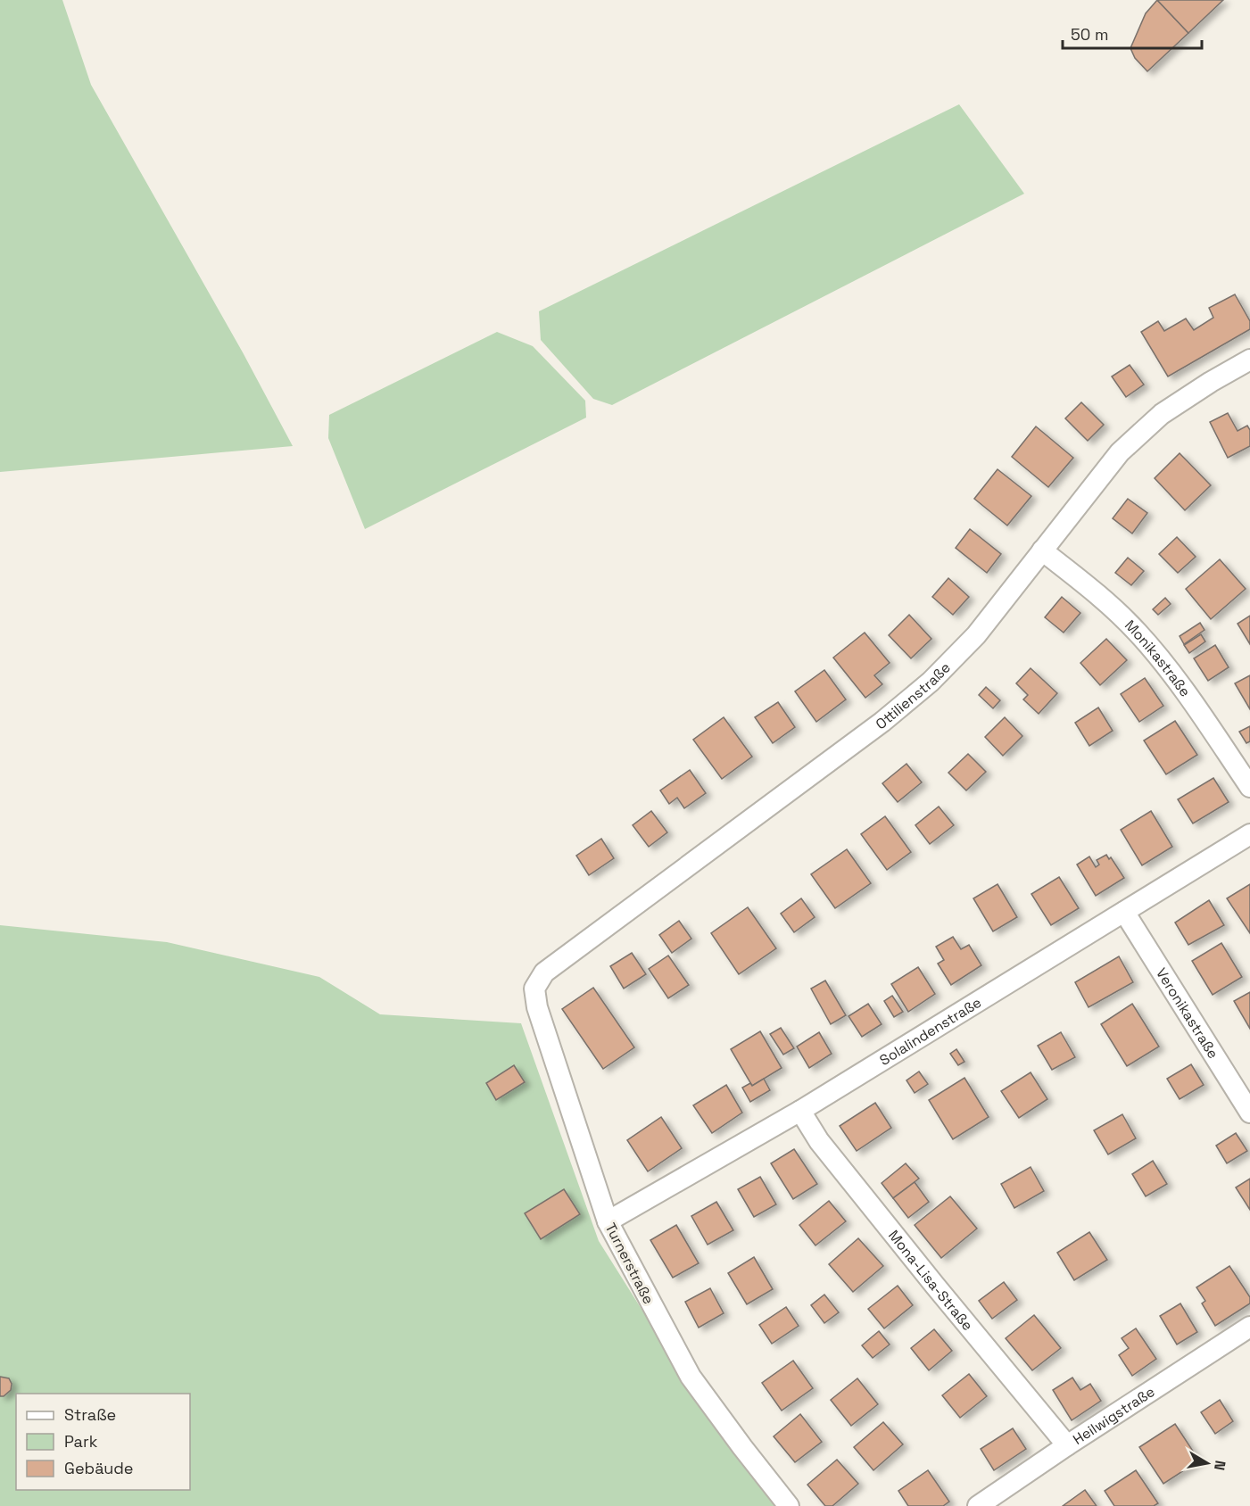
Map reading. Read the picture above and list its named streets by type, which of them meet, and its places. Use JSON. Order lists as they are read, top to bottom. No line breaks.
{"streets":{"street":["Monikastraße","Ottilienstraße","Veronikastraße","Solalindenstraße","Turnerstraße","Mona-Lisa-Straße","Heilwigstraße"]},"crossings":[["Monikastraße","Ottilienstraße"],["Ottilienstraße","Turnerstraße"],["Veronikastraße","Solalindenstraße"],["Solalindenstraße","Turnerstraße"],["Solalindenstraße","Mona-Lisa-Straße"],["Mona-Lisa-Straße","Heilwigstraße"]],"legend":["Straße","Park","Gebäude"],"scale_bar":"50 m","north":"right"}
